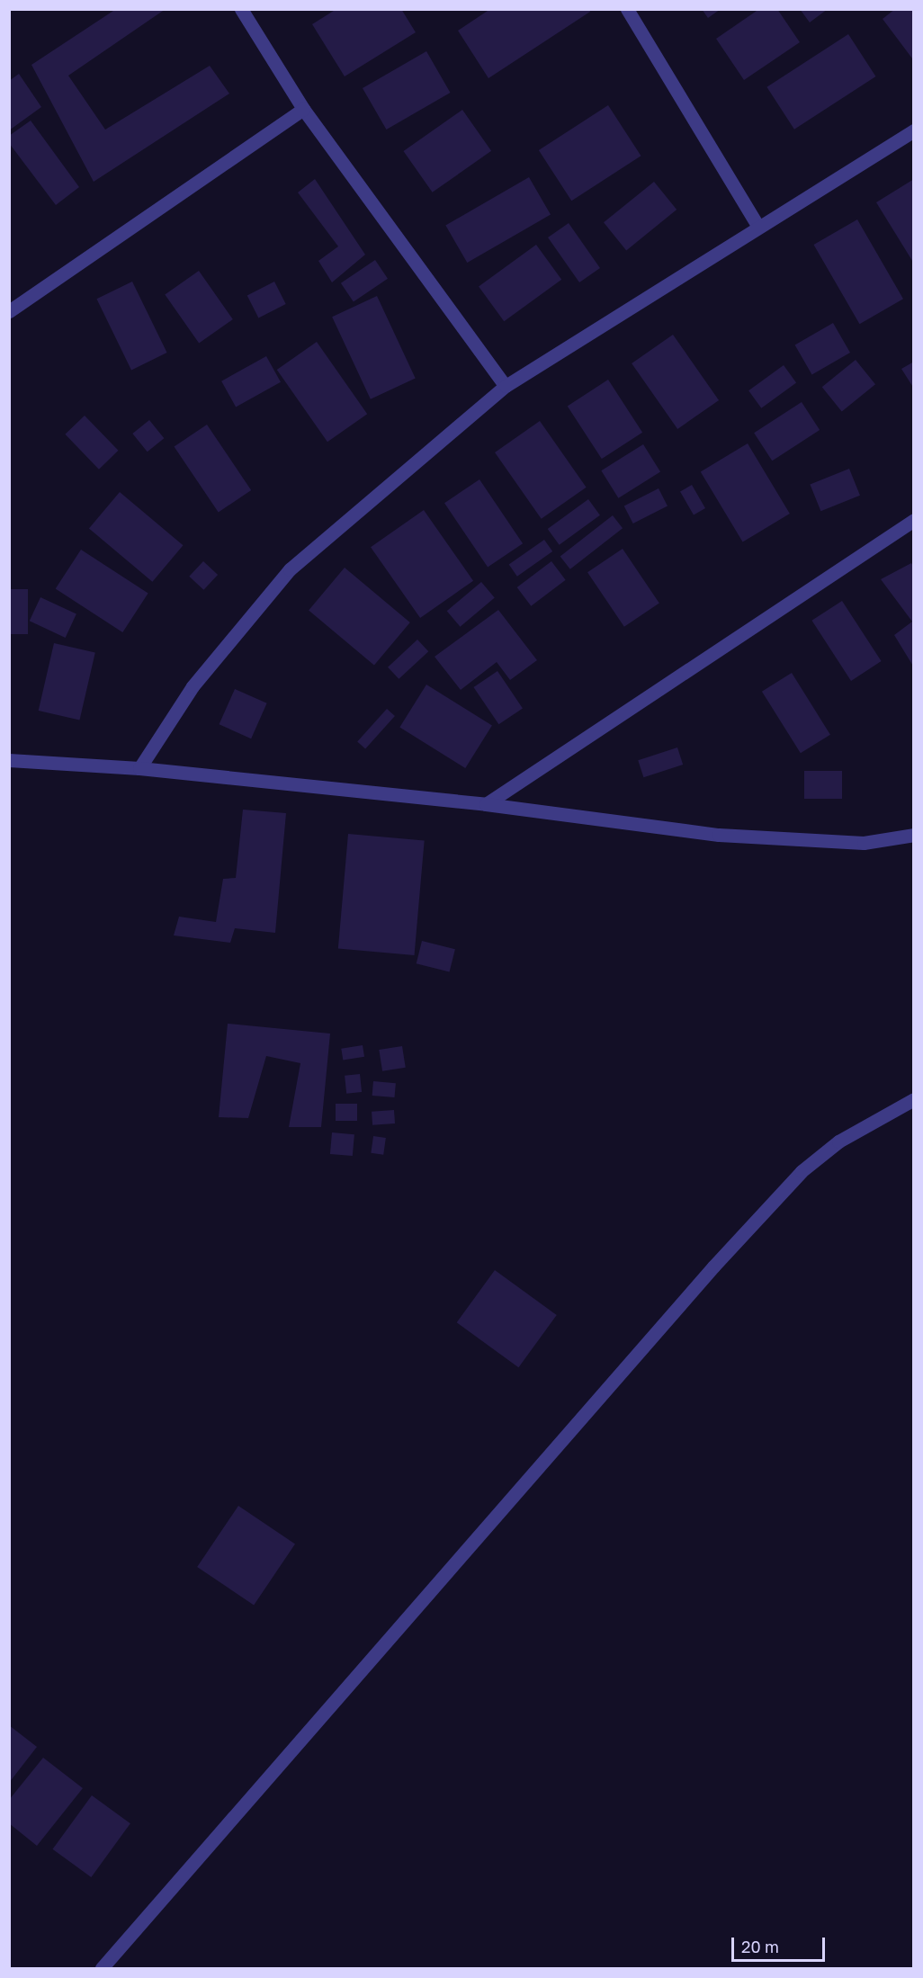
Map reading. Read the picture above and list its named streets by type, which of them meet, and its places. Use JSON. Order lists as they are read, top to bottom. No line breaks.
{"scale_bar":"20 m"}
